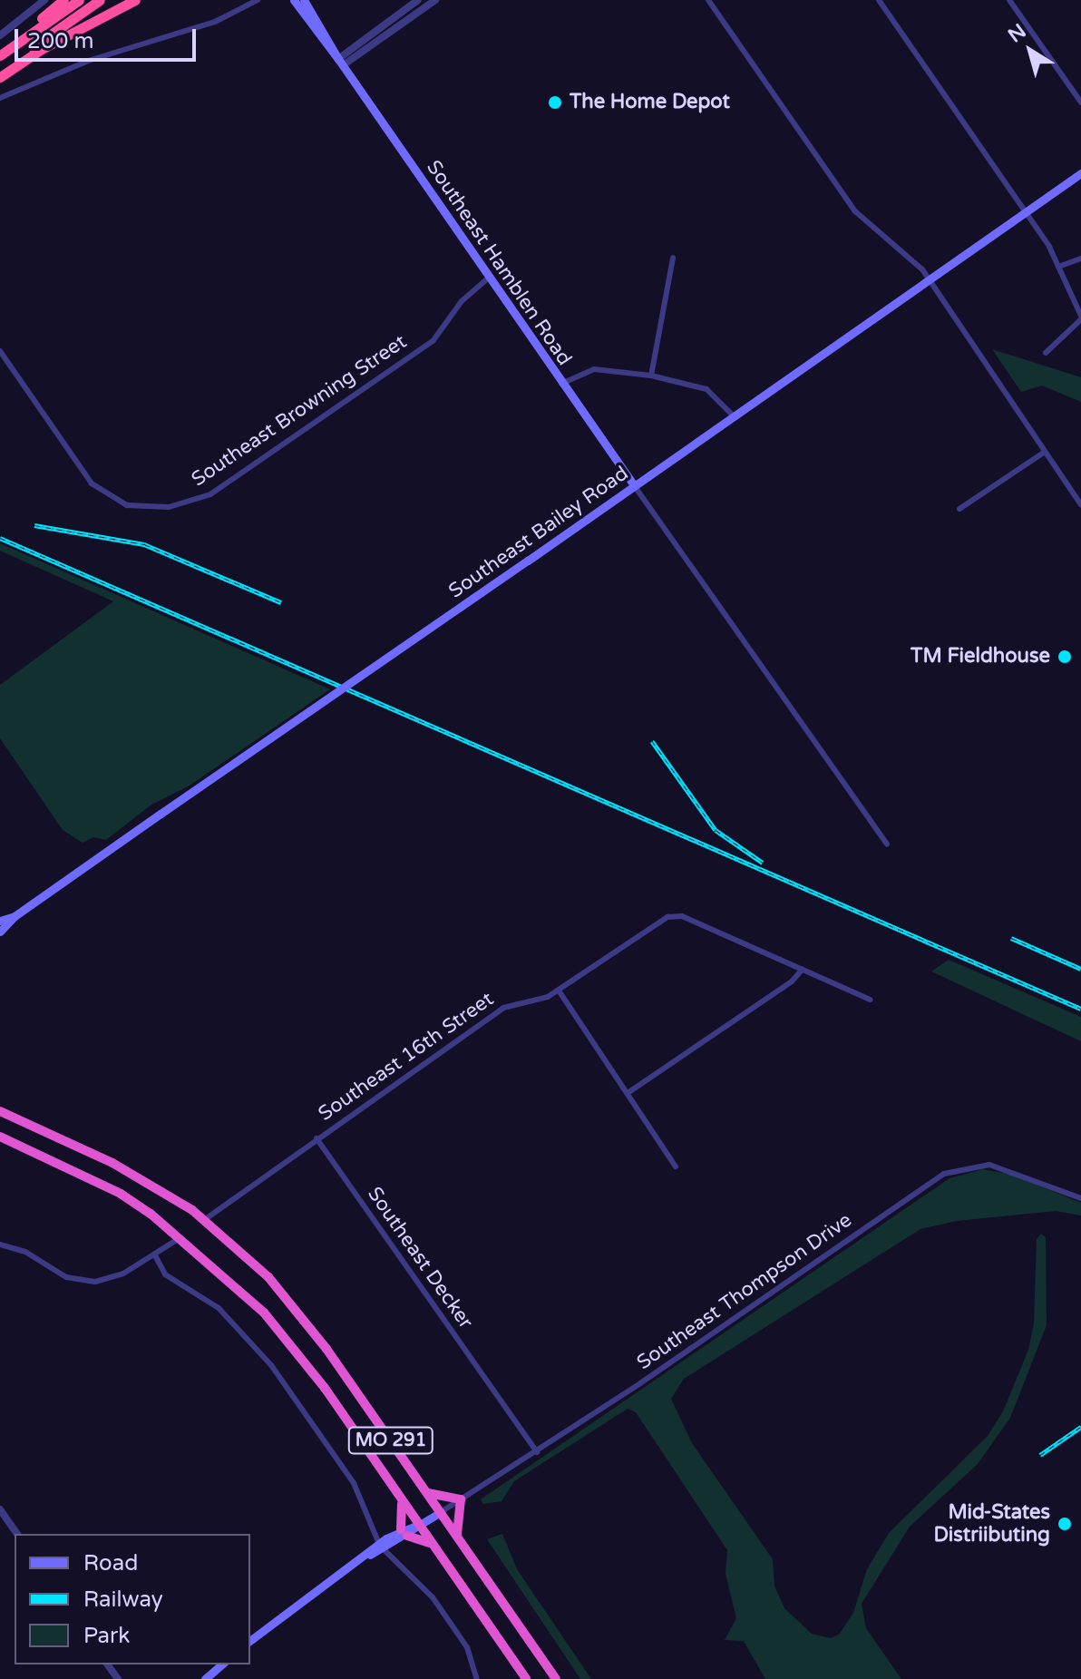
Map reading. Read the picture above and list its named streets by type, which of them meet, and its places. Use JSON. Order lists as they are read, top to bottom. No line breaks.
{"streets":{"highway":["MO 291"],"main road":["Southeast Hamblen Road","Southeast Bailey Road"],"street":["Southeast Browning Street","Southeast 16th Street","Southeast Decker","Southeast Thompson Drive"]},"crossings":[["Southeast Hamblen Road","Southeast Browning Street"],["Southeast Hamblen Road","Southeast Bailey Road"],["Southeast 16th Street","Southeast Decker"],["Southeast 16th Street","MO 291"],["Southeast Decker","Southeast Thompson Drive"],["Southeast Thompson Drive","MO 291"]],"places":["The Home Depot","TM Fieldhouse","Mid-States Distriibuting"],"legend":["Road","Railway","Park"],"scale_bar":"200 m","north":"top left"}
